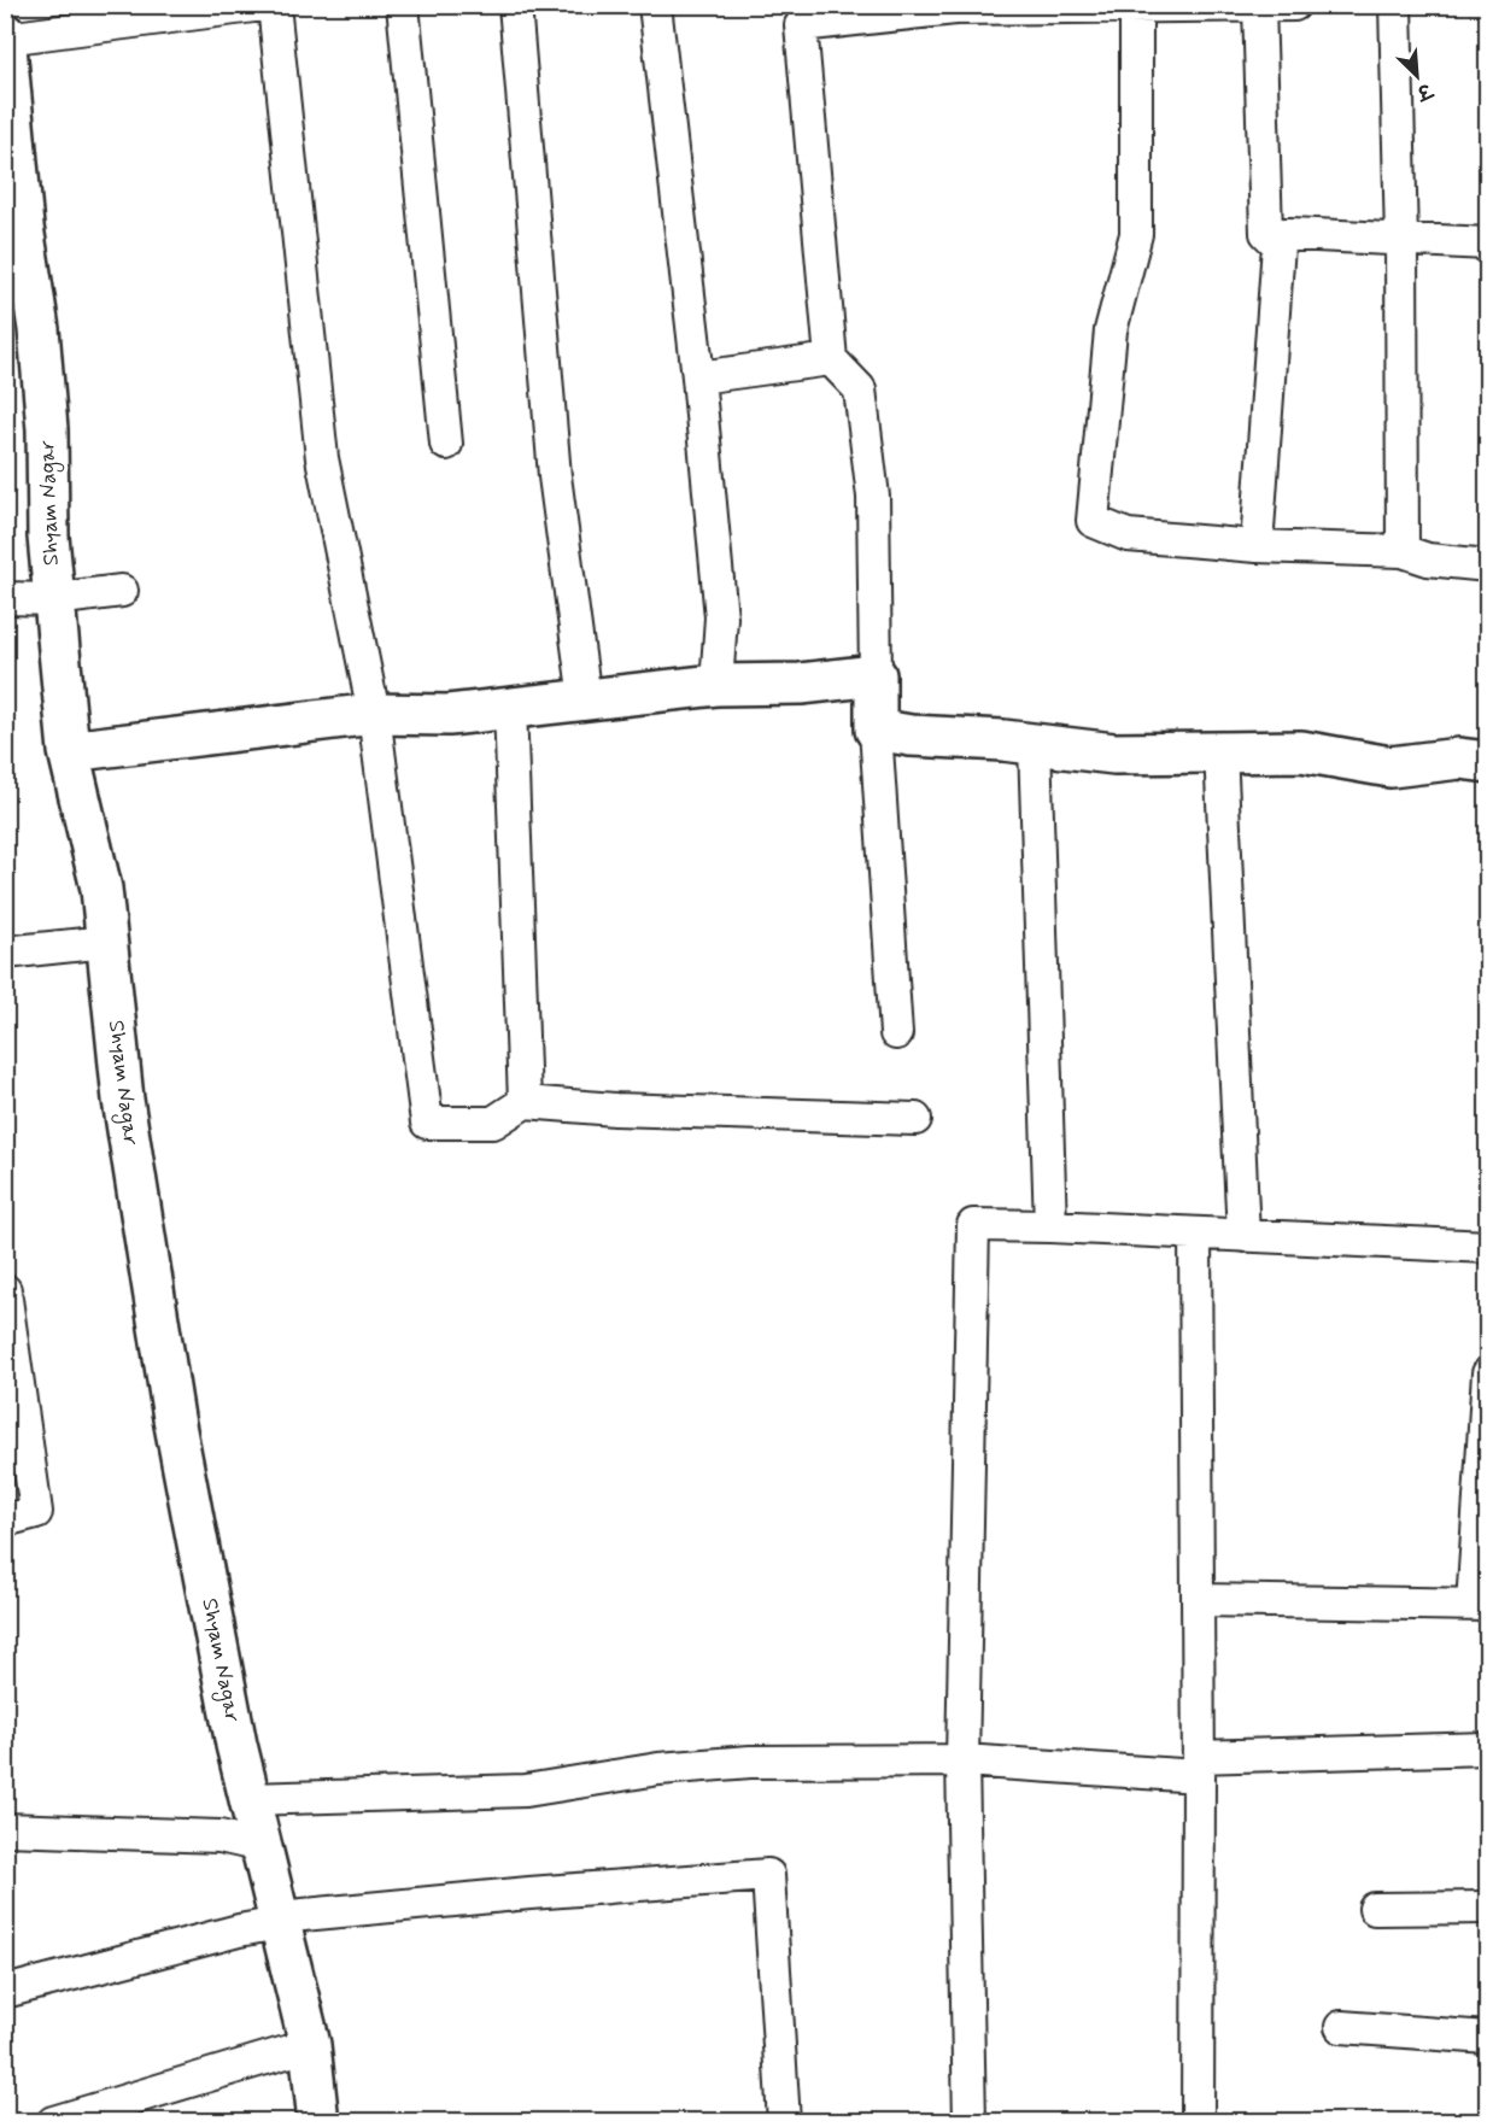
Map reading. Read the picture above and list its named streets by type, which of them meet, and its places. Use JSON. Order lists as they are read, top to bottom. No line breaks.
{"streets":{"street":["Shyam Nagar"]},"north":"bottom right"}
